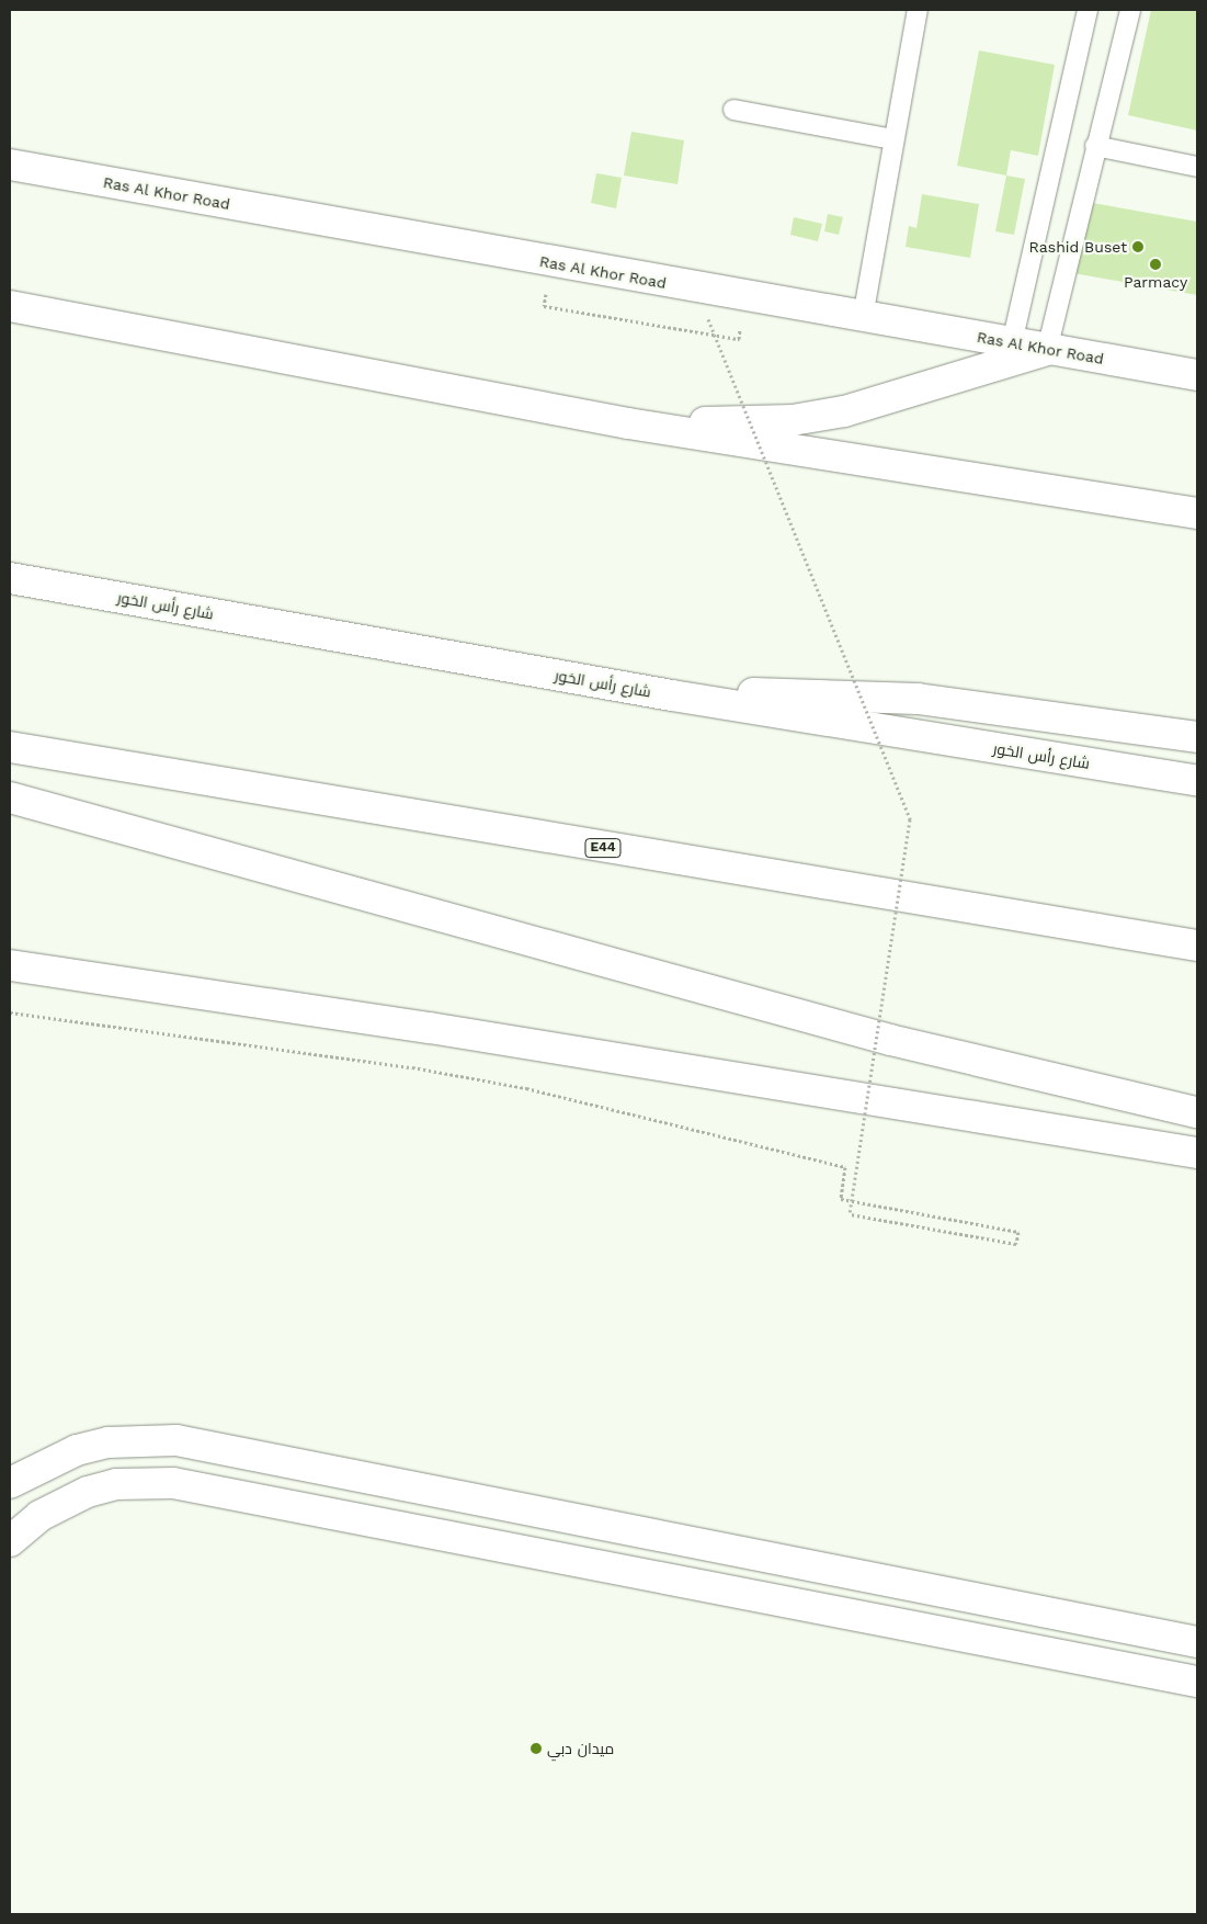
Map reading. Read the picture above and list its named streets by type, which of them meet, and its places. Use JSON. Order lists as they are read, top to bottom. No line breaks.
{"streets":{"main road":["Ras Al Khor Road","شارع رأس الخور","E44"]},"places":["Rashid Buset","Parmacy","ميدان دبي"]}
